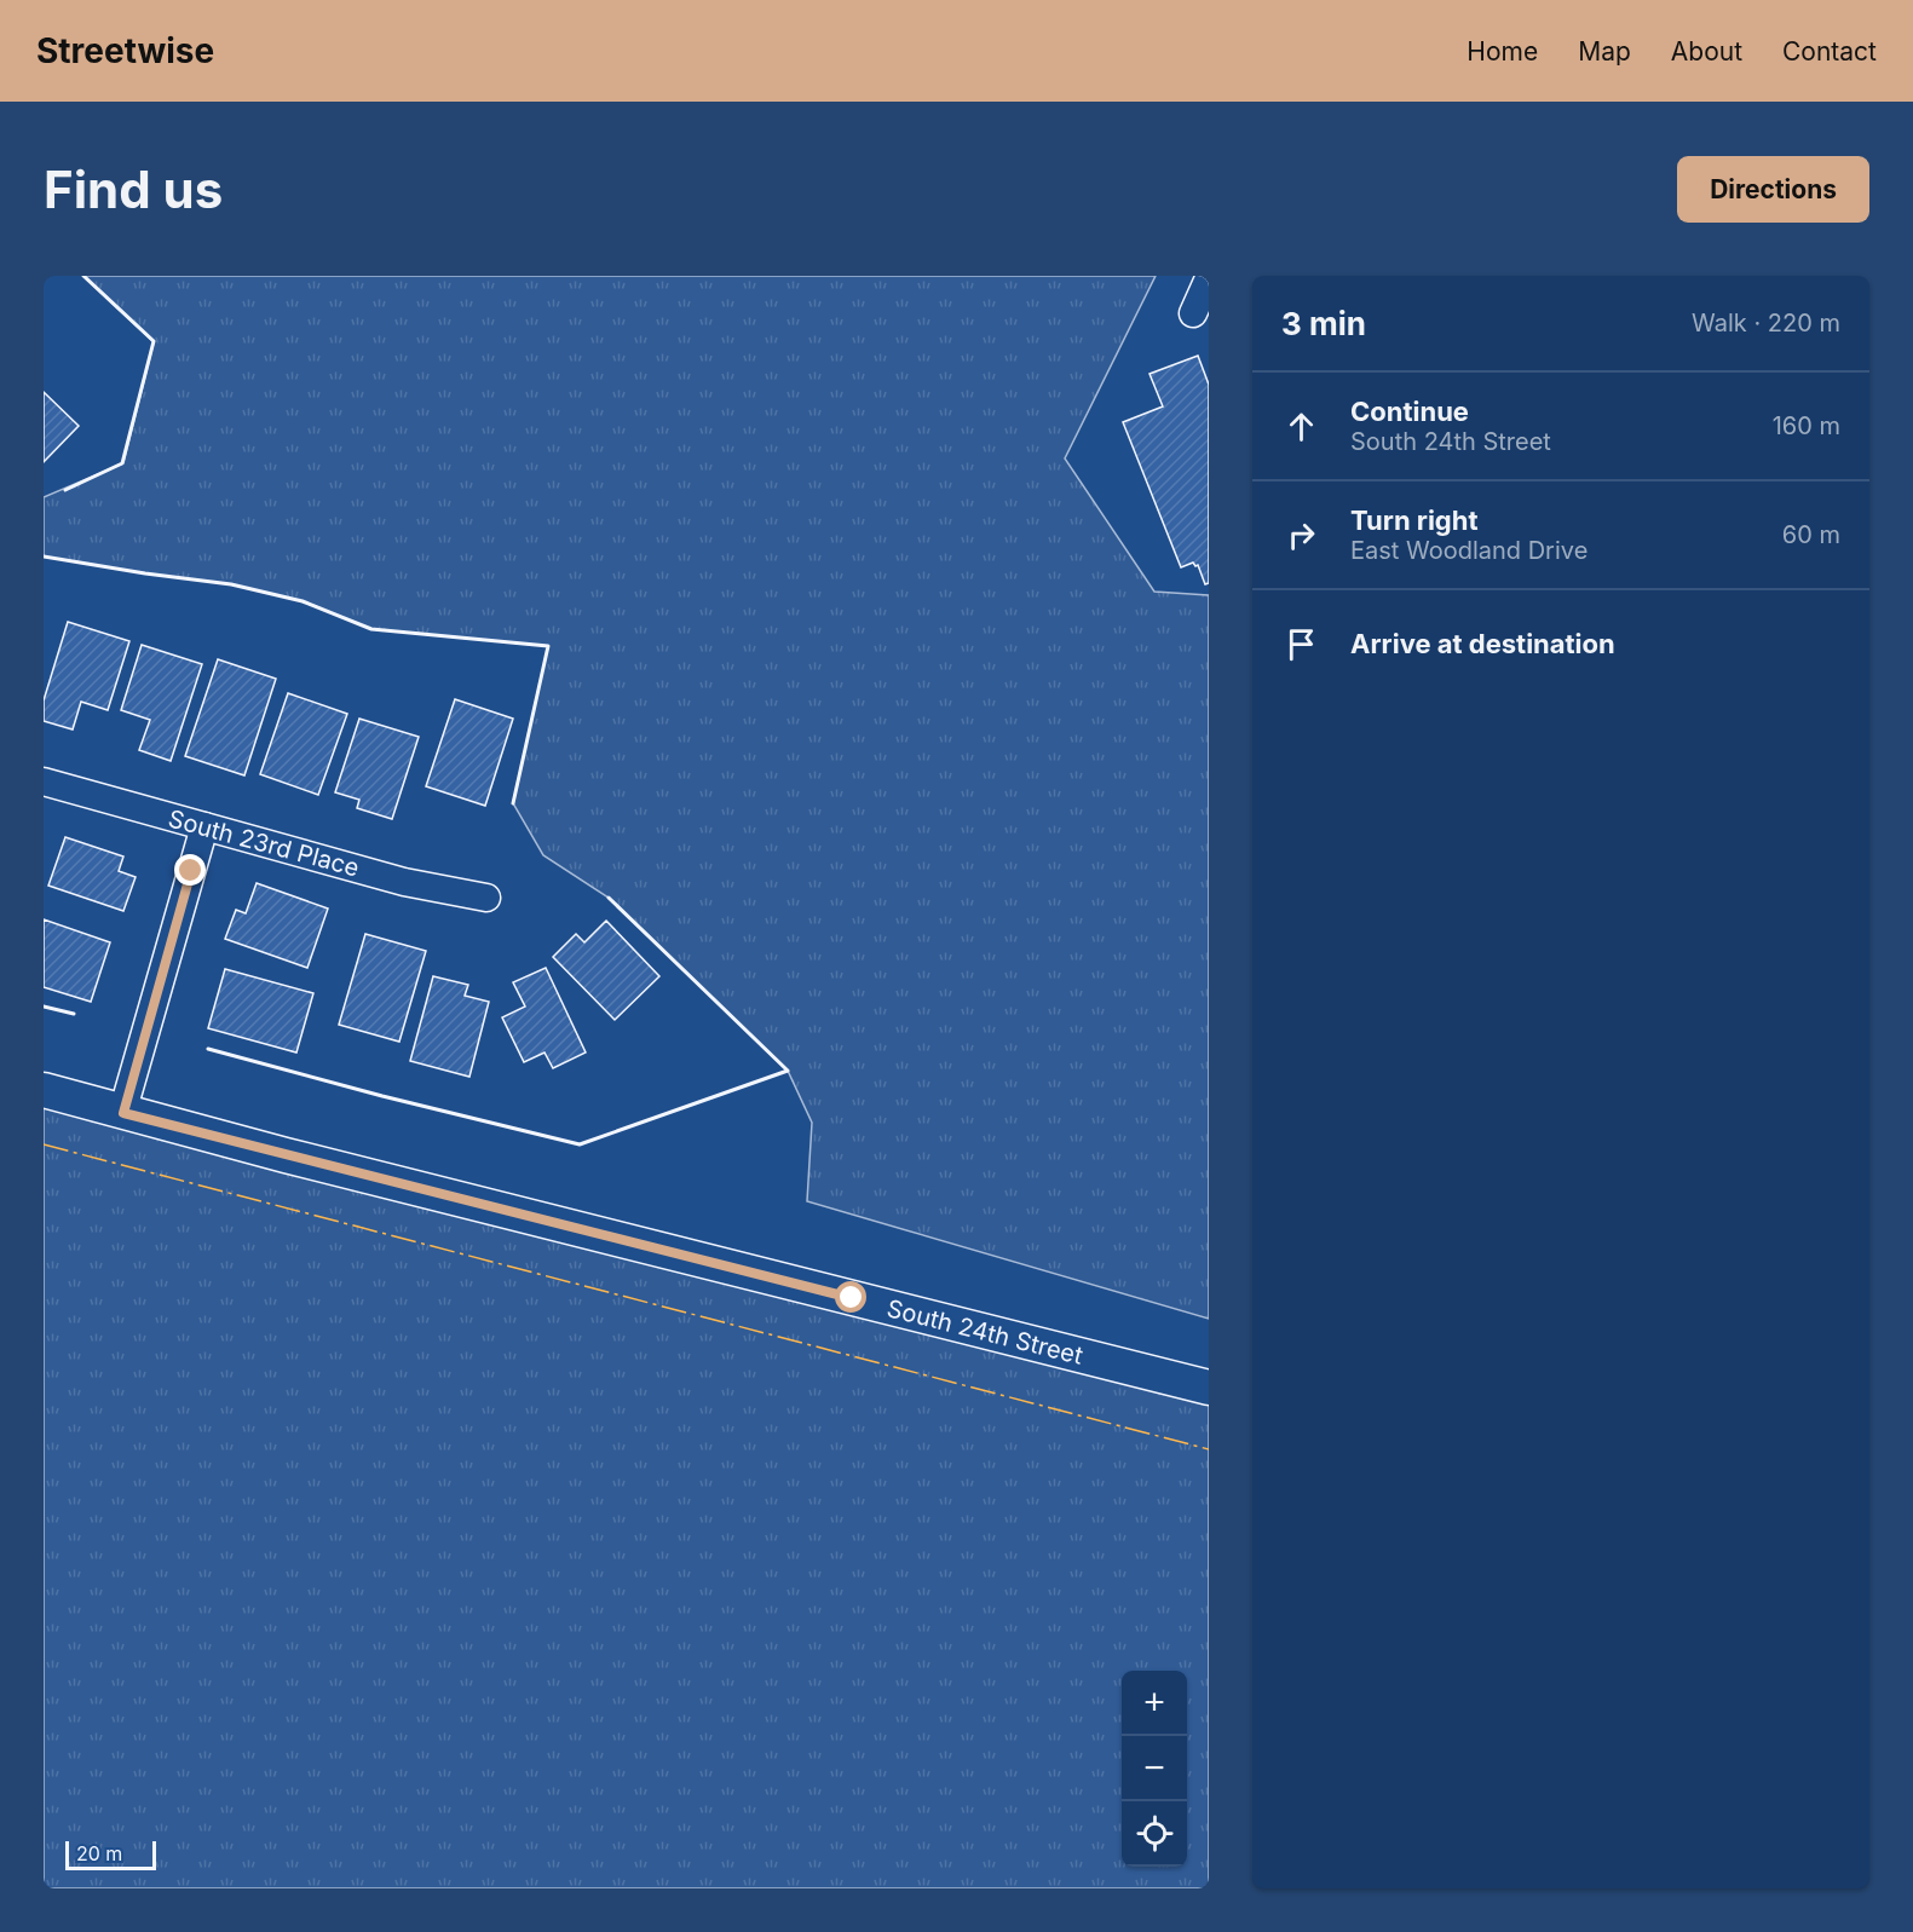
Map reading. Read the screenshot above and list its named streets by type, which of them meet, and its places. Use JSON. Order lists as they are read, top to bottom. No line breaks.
{"streets":{"street":["South 23rd Place","South 24th Street"]},"scale_bar":"20 m","page":{"header":"Streetwise","nav":["Home","Map","About","Contact"],"buttons":"Directions","title":"Find us","heading":["3 min","Walk · 220 m"],"list":[["Continue","South 24th Street","160 m"],["Turn right","East Woodland Drive","60 m"],"Arrive at destination"],"map_buttons":["+","−"],"scale":"20 m"}}
